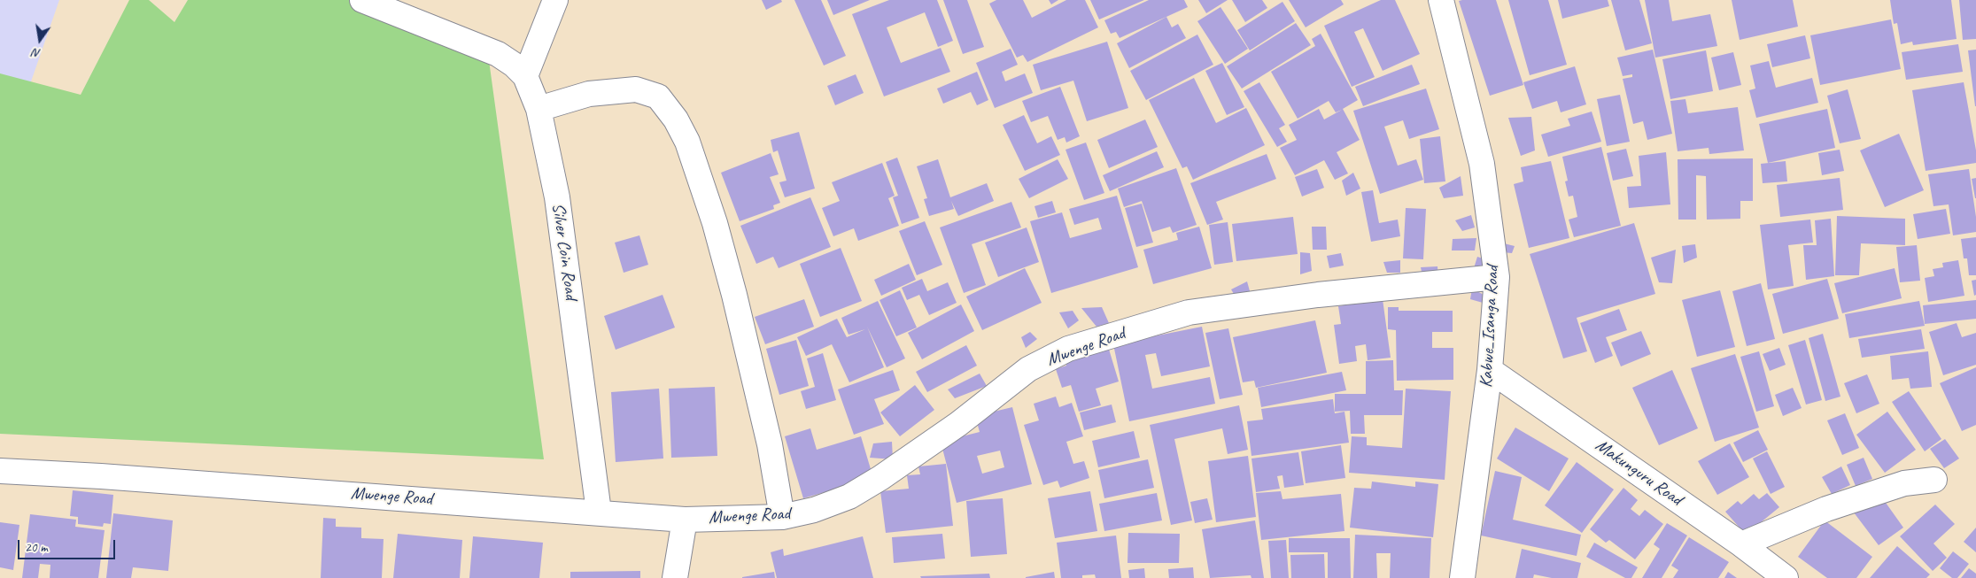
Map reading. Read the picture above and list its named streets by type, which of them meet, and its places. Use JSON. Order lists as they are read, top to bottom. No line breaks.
{"streets":{"street":["Silver Coin Road","Kabwe_Isanga Road","Mwenge Road","Makunguru Road"]},"crossings":[["Silver Coin Road","Mwenge Road"],["Kabwe_Isanga Road","Mwenge Road"],["Kabwe_Isanga Road","Makunguru Road"]],"scale_bar":"20 m","north":"bottom"}
